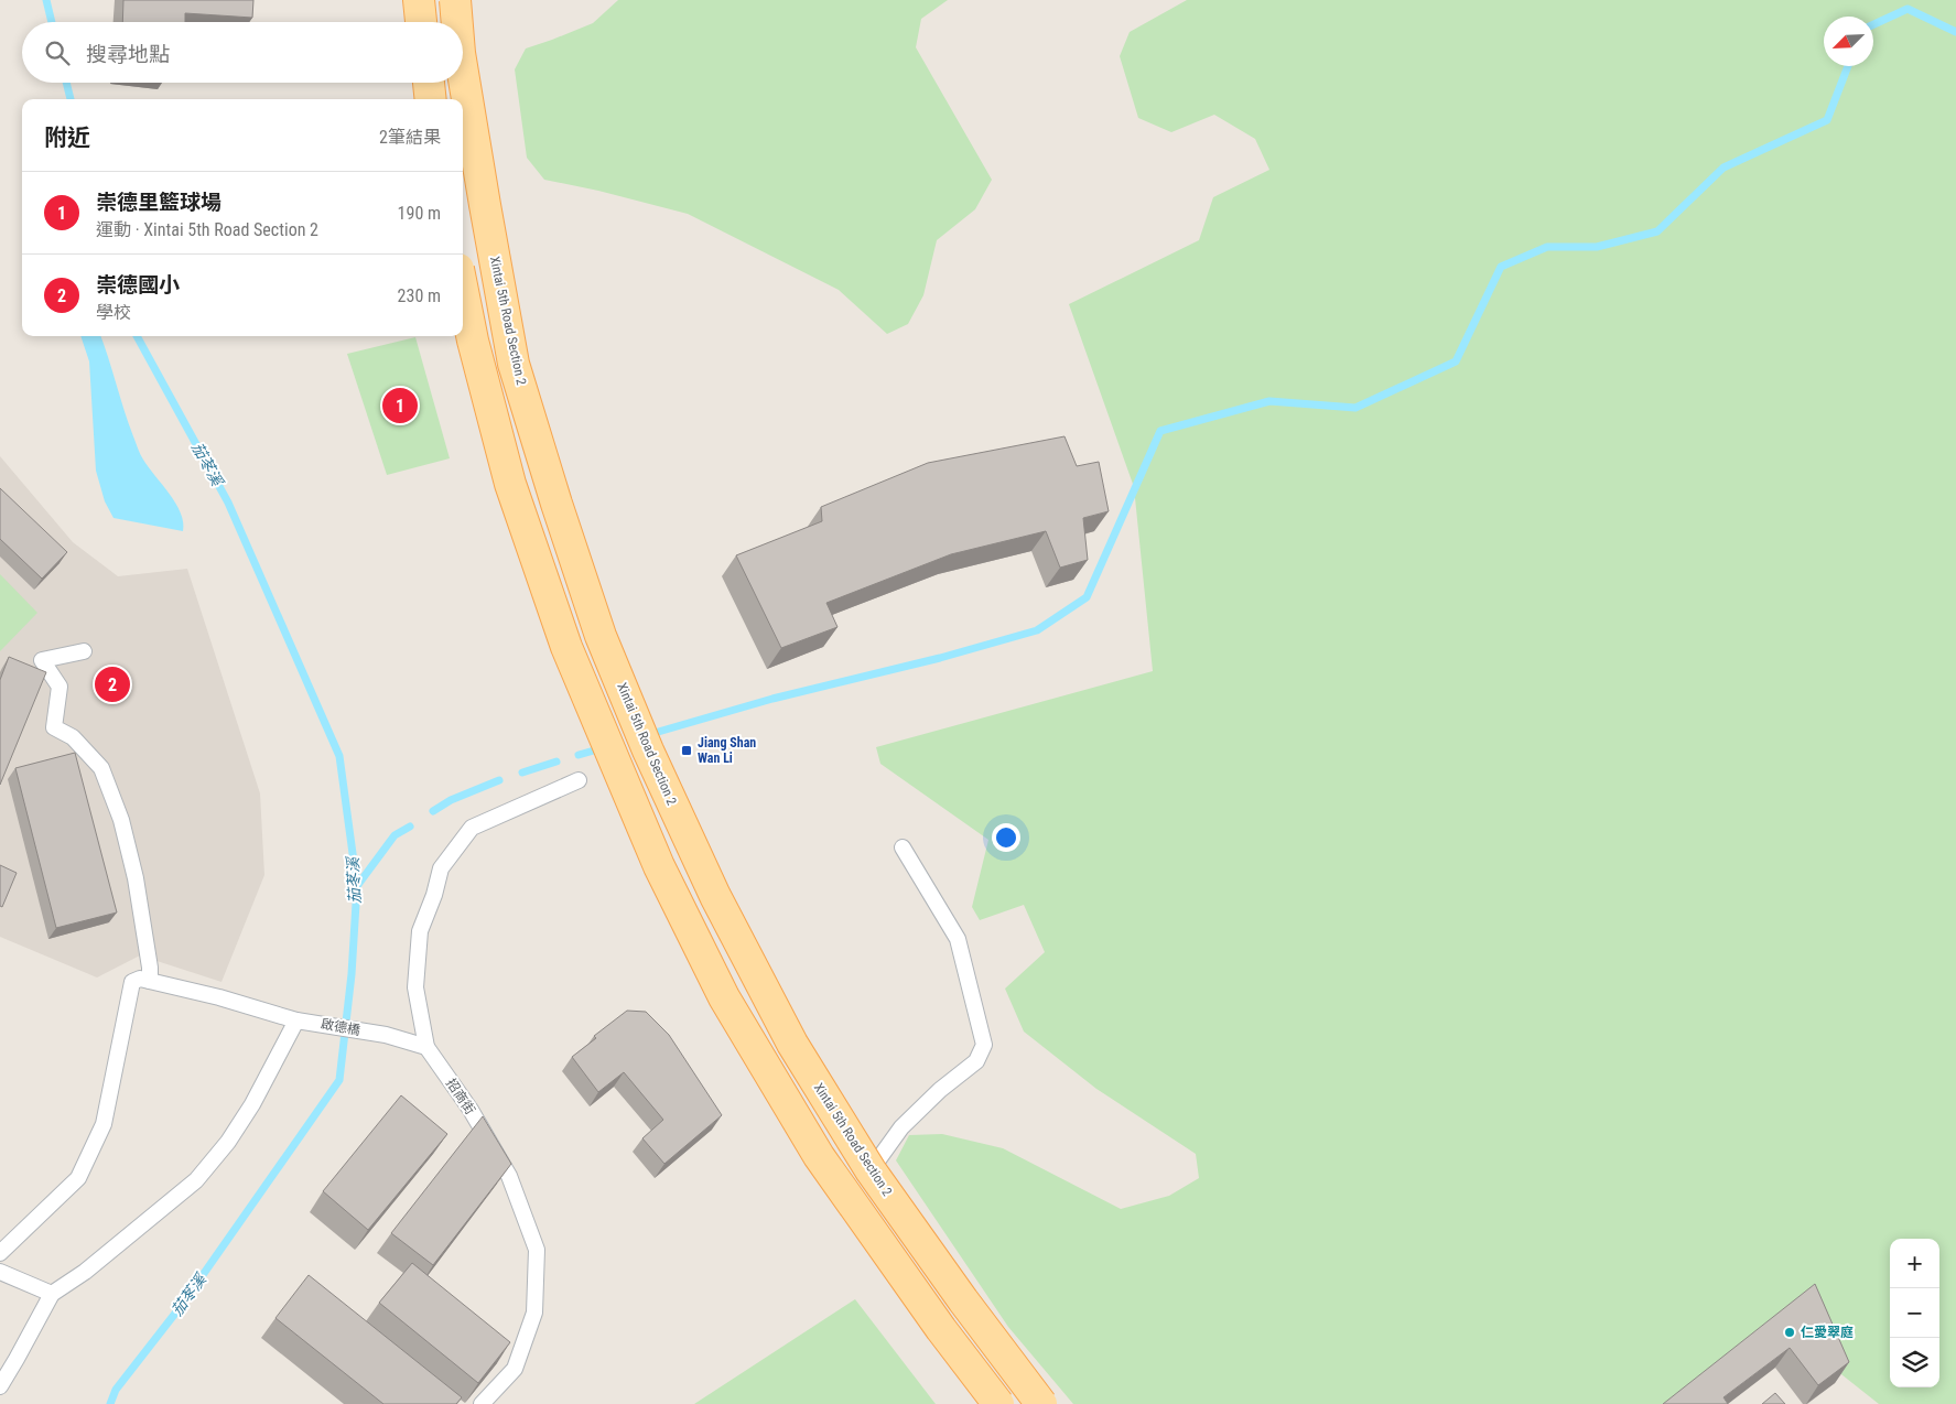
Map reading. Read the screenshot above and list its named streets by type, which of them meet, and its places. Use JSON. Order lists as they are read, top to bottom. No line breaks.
{"streets":{"main road":["Xintai 5th Road Section 2"],"lane":["啟德橋","招商街"]},"crossings":[["啟德橋","招商街"]],"water":["茄苳溪"],"places":{"transit":["Jiang Shan Wan Li"],"other":["仁愛翠庭"]},"north":"bottom left","page":{"search":"搜尋地點","heading":["附近","2筆結果"],"list":[{"mark":"1","name":"崇德里籃球場","note":"運動 · Xintai 5th Road Section 2","value":"190 m"},{"mark":"2","name":"崇德國小","note":"學校","value":"230 m"}],"pins":["1","2"],"map_buttons":["+","−"]}}
